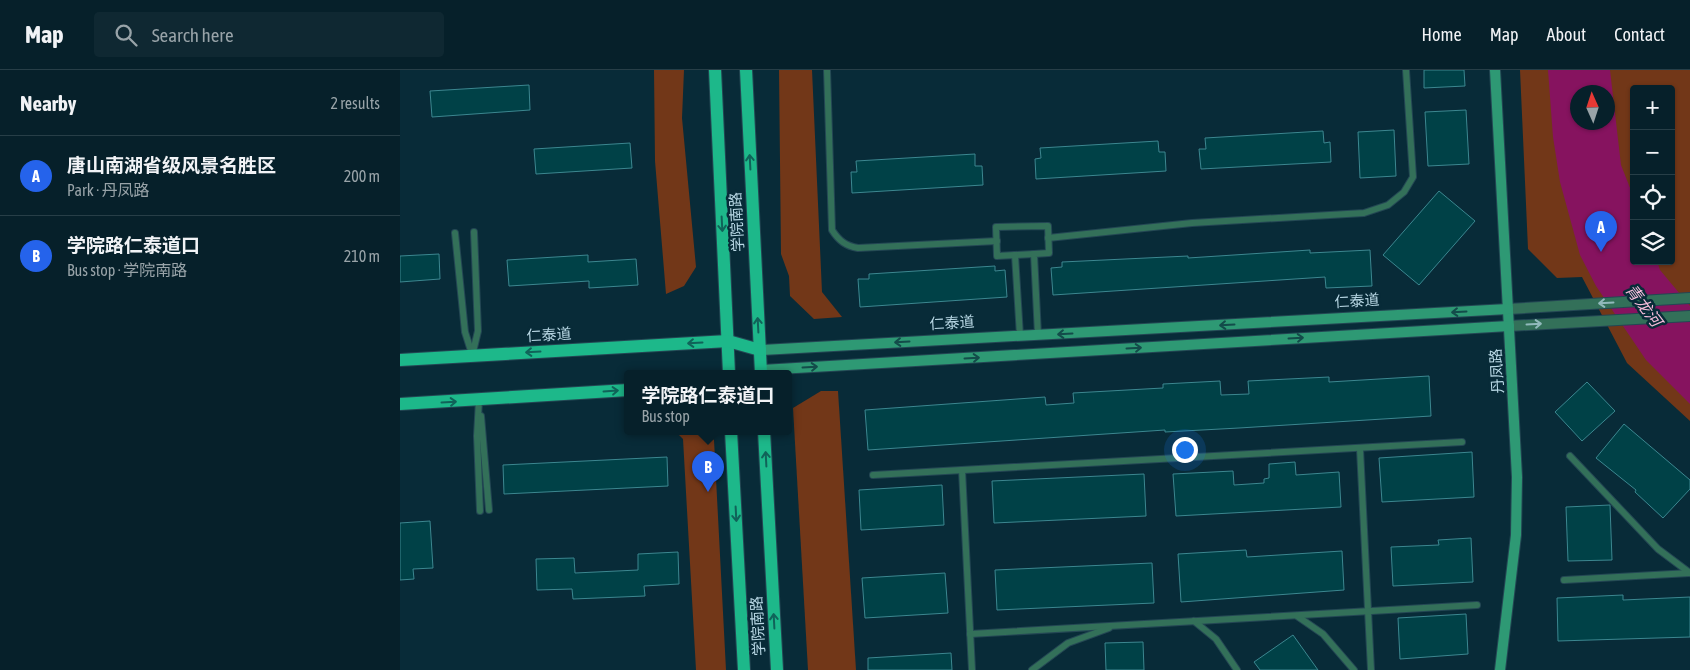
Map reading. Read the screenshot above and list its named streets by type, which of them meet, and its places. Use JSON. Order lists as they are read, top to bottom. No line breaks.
{"streets":{"main road":["学院南路","仁泰道","丹凤路"]},"crossings":[["学院南路","仁泰道"],["仁泰道","丹凤路"]],"water":["青龙河"],"north":"top","page":{"header":"Map","search":"Search here","nav":["Home","Map","About","Contact"],"heading":["Nearby","2 results"],"map_buttons":["+","−"],"list":[{"mark":"A","name":"唐山南湖省级风景名胜区","note":"Park · 丹凤路","value":"200 m"},{"mark":"B","name":"学院路仁泰道口","note":"Bus stop · 学院南路","value":"210 m"}],"pins":["A","B"],"popup":["学院路仁泰道口","Bus stop"]}}
